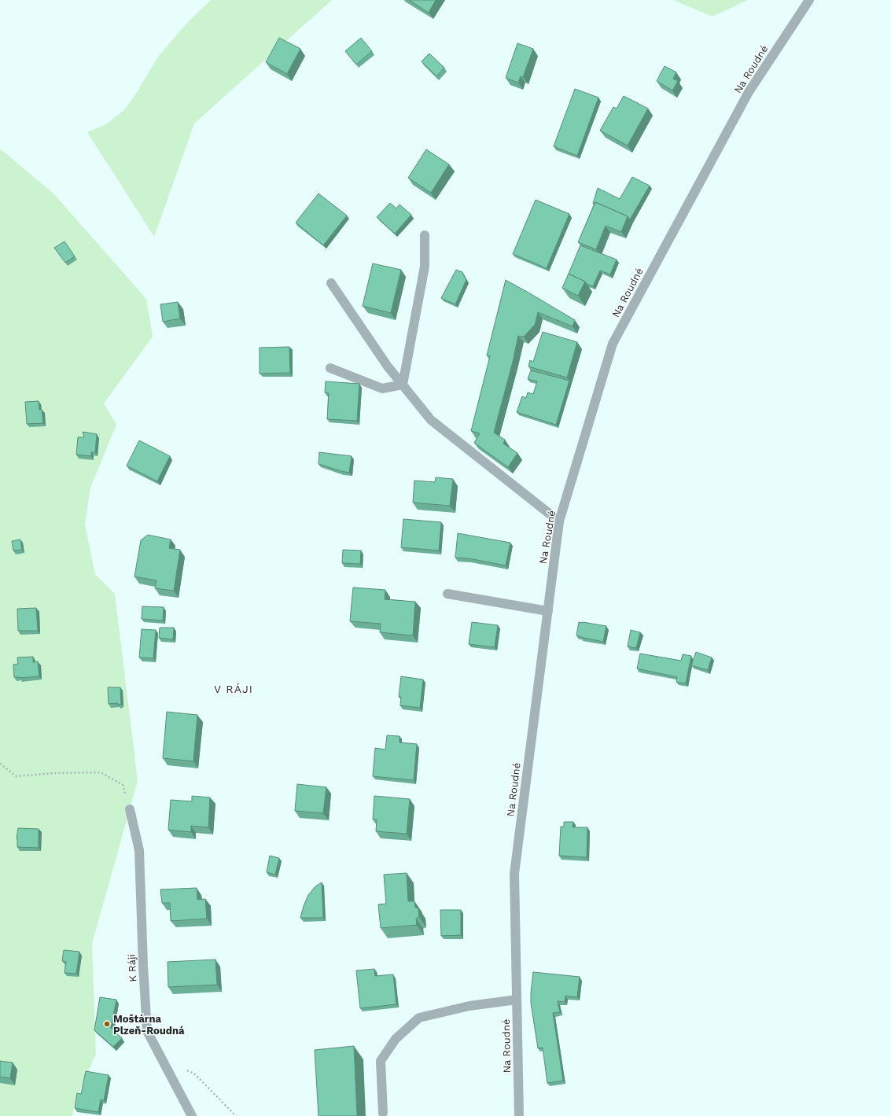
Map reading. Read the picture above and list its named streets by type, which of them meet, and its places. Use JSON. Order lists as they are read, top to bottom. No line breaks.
{"streets":{"street":["Na Roudné","K Ráji"]},"districts":["V RÁJI"],"places":["Moštárna Plzeň-Roudná"]}
